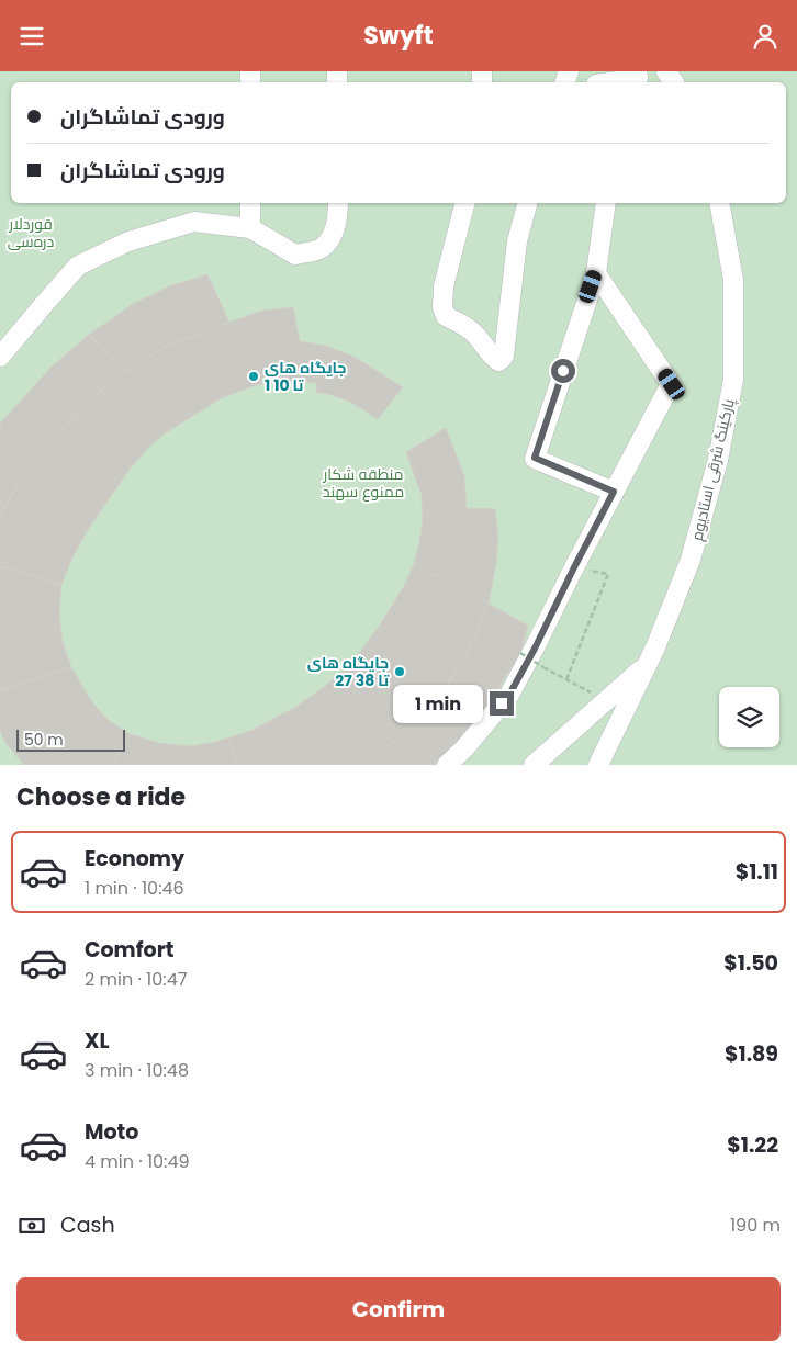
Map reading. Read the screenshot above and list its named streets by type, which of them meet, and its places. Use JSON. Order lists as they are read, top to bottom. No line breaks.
{"streets":{"street":["پارکینگ شرقی استادیوم"]},"parks":["قوردلار دره‌سی","منطقه شکار ممنوع سهند"],"places":["جایگاه های 1 تا 10","جایگاه های 27 تا 38"],"scale_bar":"50 m","page":{"header":"Swyft","banner":["ورودی تماشاگران","ورودی تماشاگران"],"bubble":"1 min","scale":"50 m","heading":"Choose a ride","list":[{"name":"Economy","note":"1 min · 10:46","value":"$1.11"},{"name":"Comfort","note":"2 min · 10:47","value":"$1.50"},{"name":"XL","note":"3 min · 10:48","value":"$1.89"},{"name":"Moto","note":"4 min · 10:49","value":"$1.22"}],"pay":["Cash","190 m"],"buttons":"Confirm"}}
